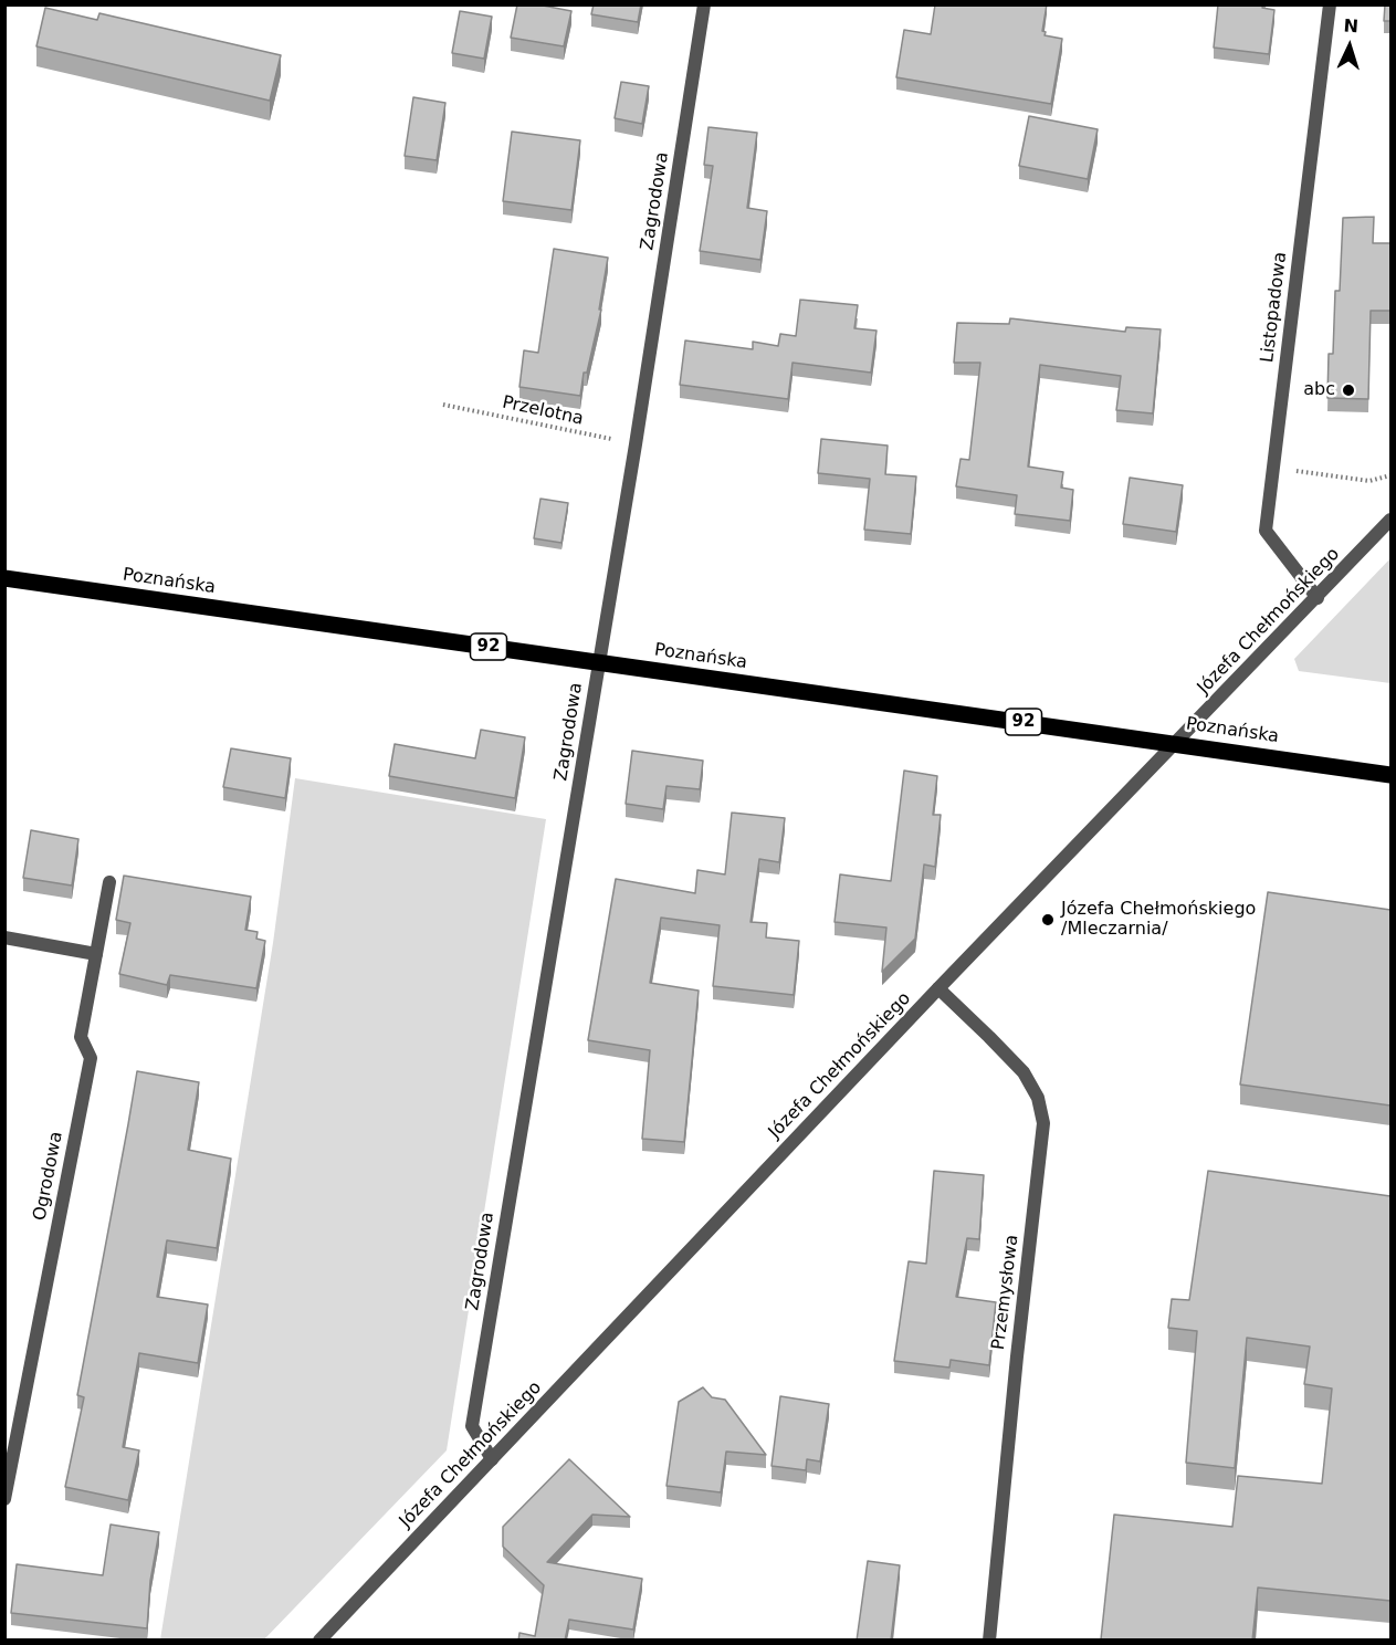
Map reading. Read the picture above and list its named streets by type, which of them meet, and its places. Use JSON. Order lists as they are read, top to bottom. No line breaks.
{"streets":{"main road":["Poznańska","92"],"street":["Zagrodowa","Listopadowa","Józefa Chełmońskiego","Ogrodowa","Przemysłowa"],"path":["Przelotna"]},"crossings":[["Zagrodowa","Przelotna"],["Zagrodowa","Poznańska"],["Zagrodowa","Józefa Chełmońskiego"],["Listopadowa","Józefa Chełmońskiego"],["Poznańska","Józefa Chełmońskiego"],["Józefa Chełmońskiego","Przemysłowa"]],"places":["abc","Józefa Chełmońskiego /Mleczarnia/"],"north":"top"}
